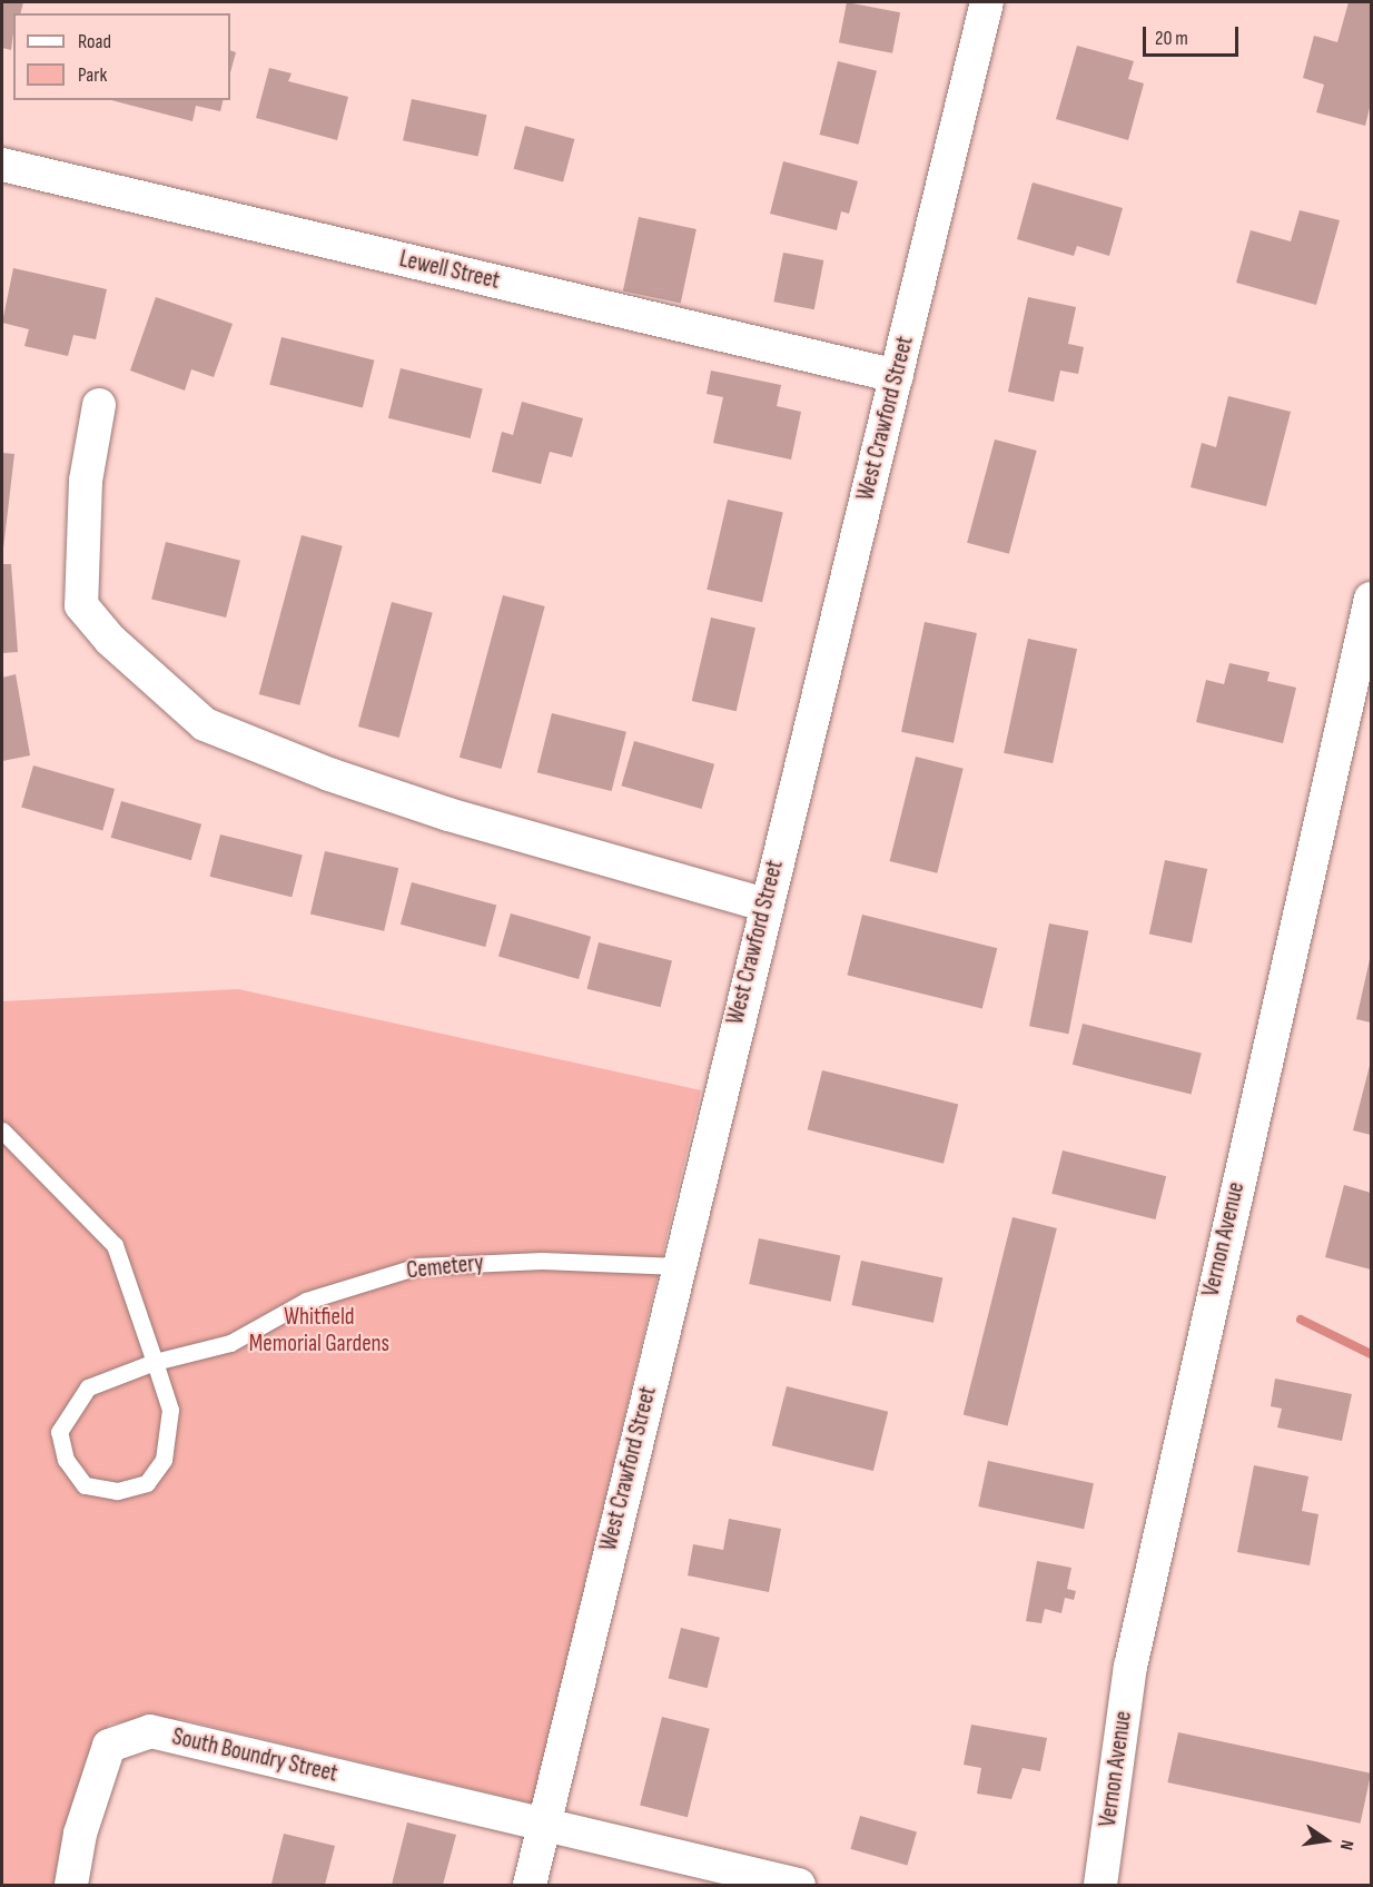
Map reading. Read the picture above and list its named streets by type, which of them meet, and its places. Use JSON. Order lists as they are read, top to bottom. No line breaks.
{"streets":{"street":["Lewell Street","West Crawford Street","Vernon Avenue","South Boundry Street"],"lane":["Cemetery"]},"crossings":[["Lewell Street","West Crawford Street"],["West Crawford Street","Cemetery"],["West Crawford Street","South Boundry Street"]],"parks":["Whitfield Memorial Gardens"],"legend":["Road","Park"],"scale_bar":"20 m","north":"right"}
